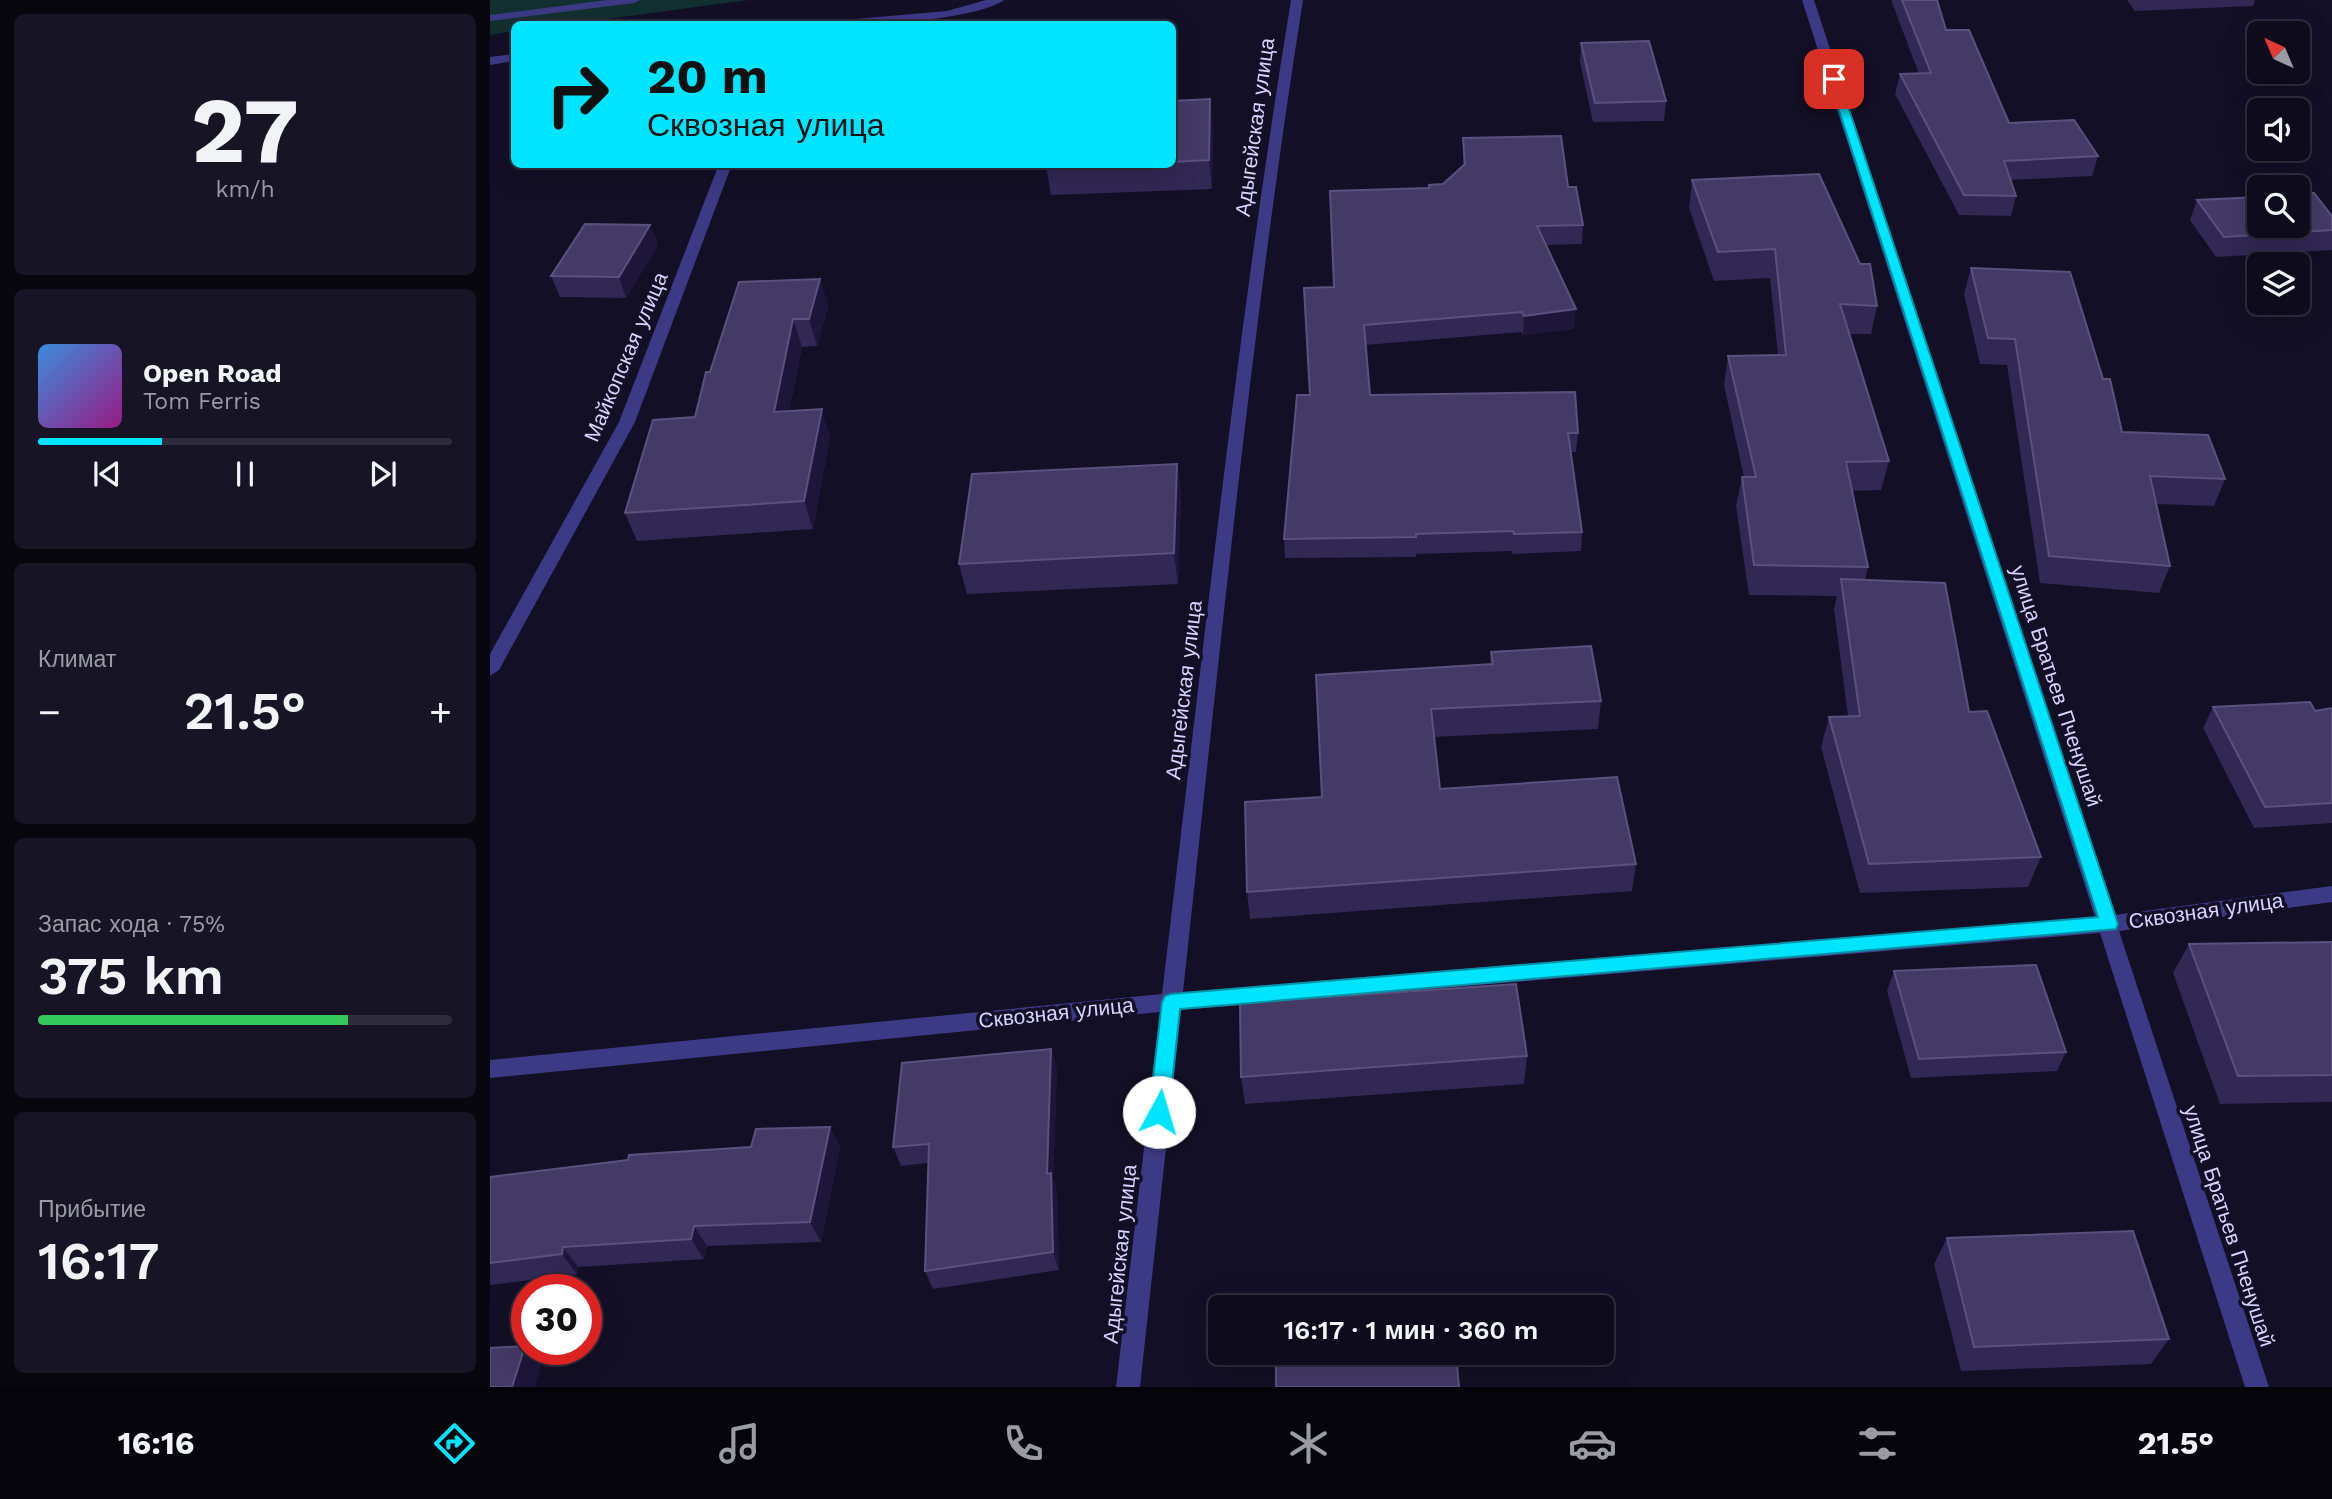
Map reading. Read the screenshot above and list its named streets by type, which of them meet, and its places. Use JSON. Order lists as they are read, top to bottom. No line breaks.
{"streets":{"street":["Адыгейская улица","Майкопская улица","улица Братьев Пченушай","Сквозная улица"]},"crossings":[["Адыгейская улица","Сквозная улица"],["улица Братьев Пченушай","Сквозная улица"]],"north":"top left","page":{"tile":[["27","km/h"],"Климат",["Запас хода · 75%","375 km"],["Прибытие","16:17"]],"turn":["20 m","Сквозная улица"],"song":["Open Road","Tom Ferris"],"heat":["−","21.5°","+"],"limit":"30","trip":"16:17 · 1 мин · 360 m","tabs":["16:16","21.5°"]}}
